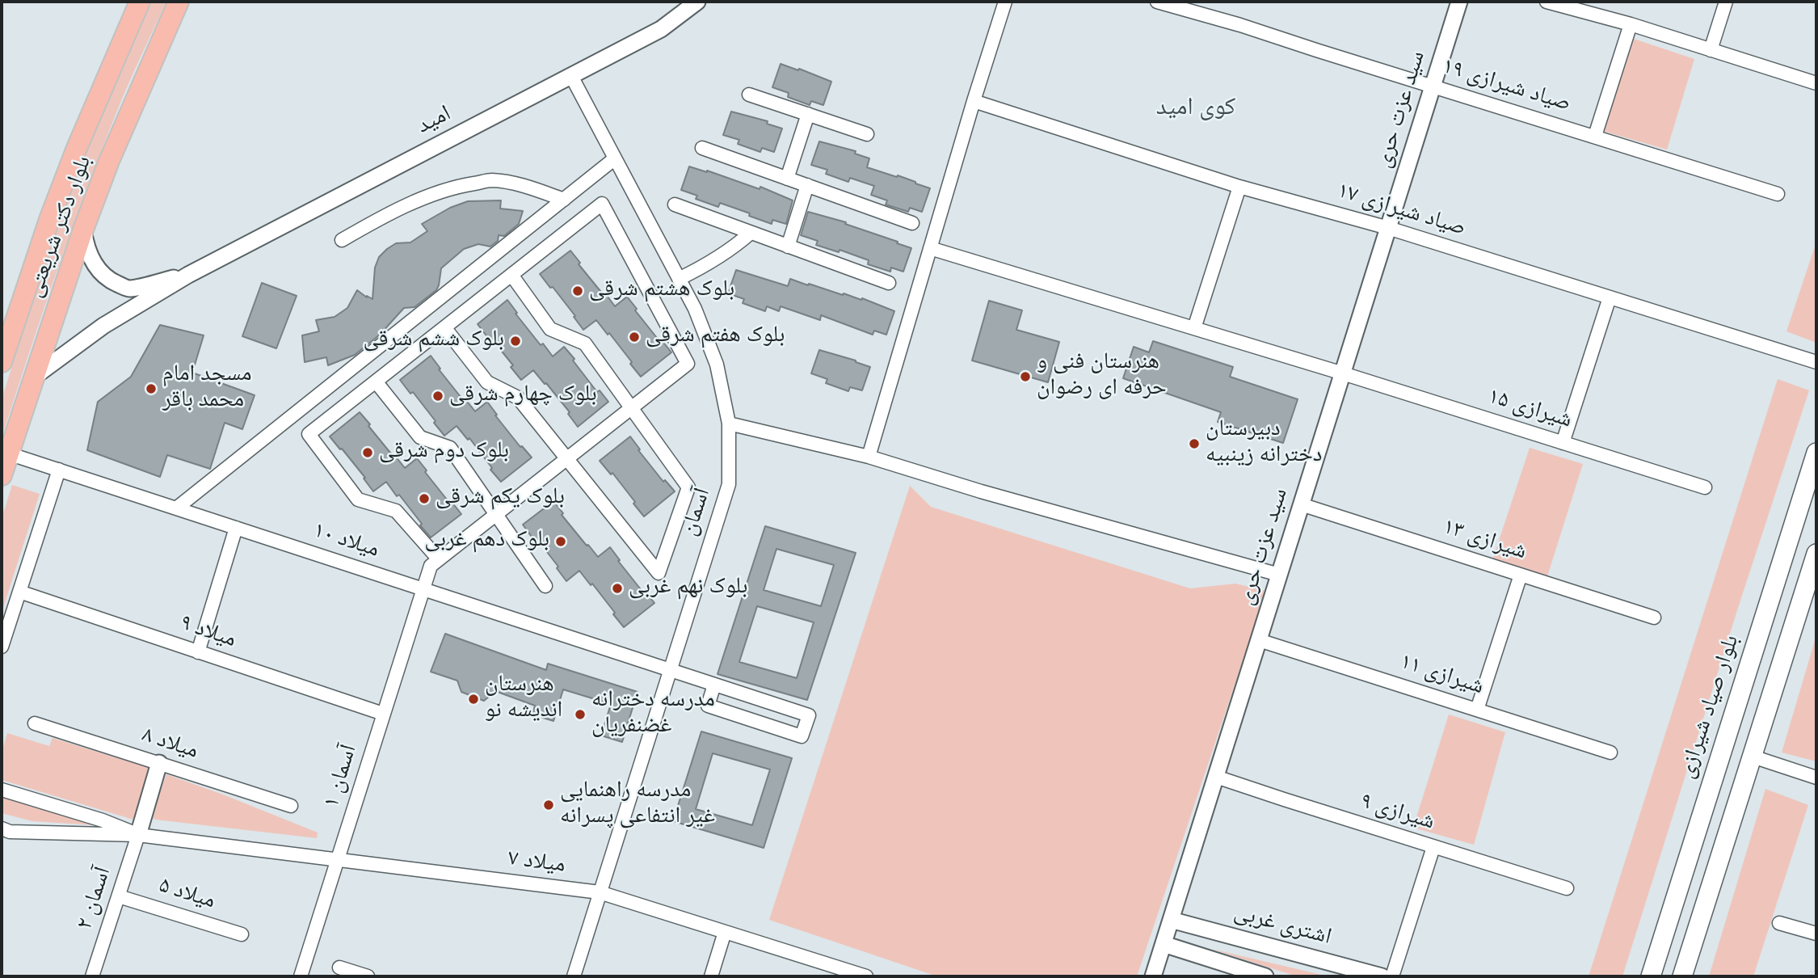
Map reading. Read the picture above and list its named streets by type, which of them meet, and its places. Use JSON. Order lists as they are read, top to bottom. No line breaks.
{"streets":{"main road":["بلوار دکتر شریعتی","بلوار صیاد شیرازی"],"street":["صیاد شیرازی ۱۹","سید عزت حری","امید","صیاد شیرازی ۱۷","شیرازی ۱۵","آسمان","شیرازی ۱۳","میلاد ۱۰","میلاد ۹","شیرازی ۱۱","میلاد ۸","آسمان ۱","شیرازی ۹","میلاد ۷","میلاد ۵","آسمان ۲","اشتری غربی"]},"crossings":[["صیاد شیرازی ۱۹","سید عزت حری"],["سید عزت حری","صیاد شیرازی ۱۷"],["سید عزت حری","شیرازی ۱۵"],["سید عزت حری","شیرازی ۱۳"],["سید عزت حری","شیرازی ۱۱"],["سید عزت حری","شیرازی ۹"],["سید عزت حری","اشتری غربی"],["امید","آسمان"],["بلوار دکتر شریعتی","میلاد ۱۰"],["آسمان","میلاد ۱۰"],["آسمان","میلاد ۷"],["میلاد ۱۰","آسمان ۱"],["میلاد ۹","آسمان ۱"],["آسمان ۱","میلاد ۷"],["میلاد ۵","آسمان ۲"]],"districts":["کوی امید"],"places":["بلوک هشتم شرقی","بلوک هفتم شرقی","بلوک ششم شرقی","هنرستان فنی و حرفه ای رضوان","مسجد امام محمد باقر","بلوک چهارم شرقی","دبیرستان دخترانه زینبیه","بلوک دوم شرقی","بلوک یکم شرقی","بلوک دهم غربی","بلوک نهم غربی","هنرستان اندیشه نو","مدرسه دخترانه غضنفریان","مدرسه راهنمایی غیر انتفاعی پسرانه"]}
